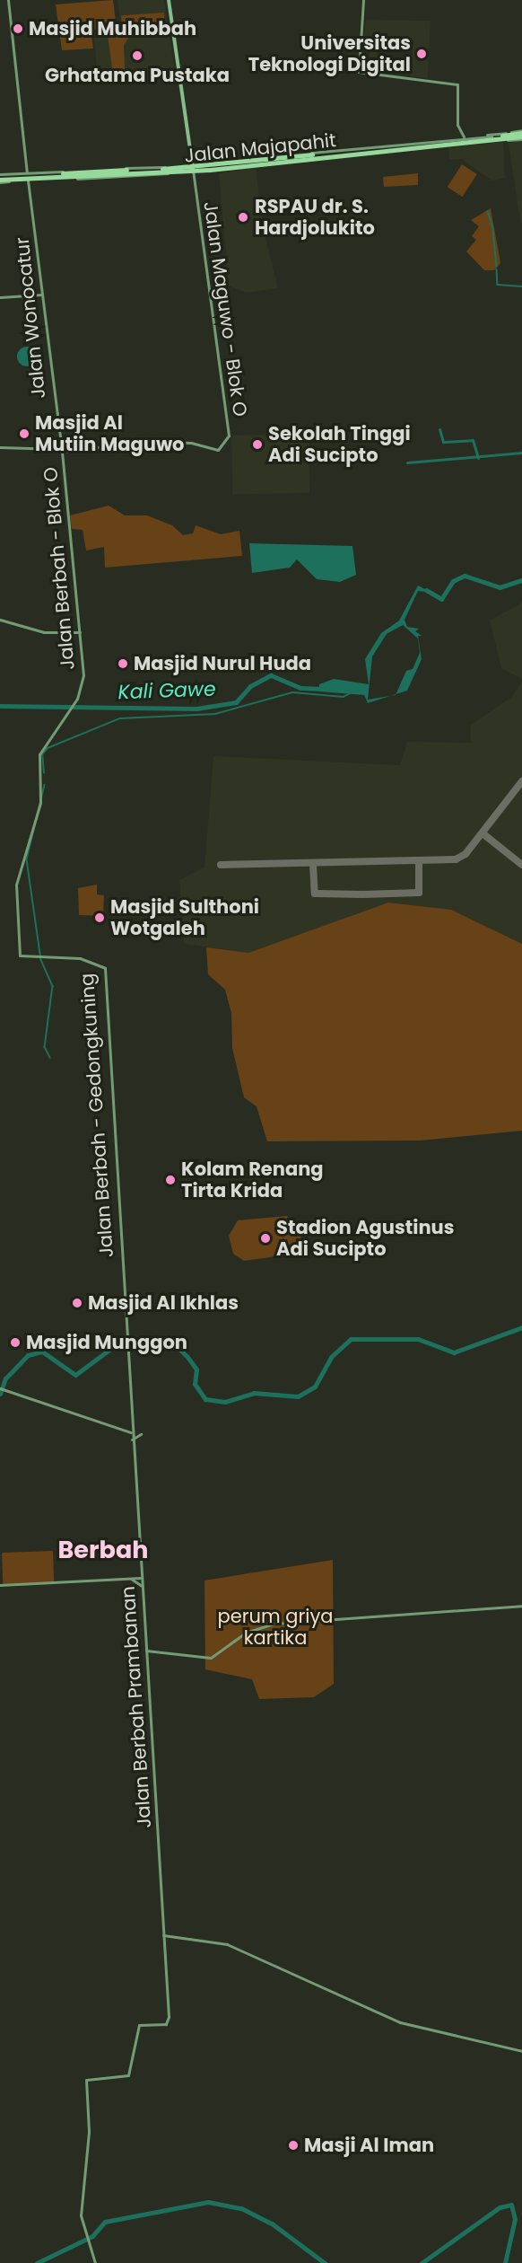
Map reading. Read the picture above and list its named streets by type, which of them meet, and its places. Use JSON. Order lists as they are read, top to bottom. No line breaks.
{"streets":{"highway":["Jalan Majapahit"],"street":["Jalan Maguwo - Blok O","Jalan Wonocatur","Jalan Berbah - Blok O","Jalan Berbah - Gedongkuning","Jalan Berbah Prambanan"]},"crossings":[["Jalan Majapahit","Jalan Maguwo - Blok O"],["Jalan Maguwo - Blok O","Jalan Wonocatur"],["Jalan Maguwo - Blok O","Jalan Berbah - Blok O"],["Jalan Wonocatur","Jalan Berbah - Blok O"],["Jalan Berbah - Blok O","Jalan Berbah - Gedongkuning"],["Jalan Berbah - Gedongkuning","Jalan Berbah Prambanan"]],"districts":["Berbah"],"water":["Kali Gawe"],"parks":["perum griya kartika"],"places":["Masjid Muhibbah","Universitas Teknologi Digital","Grhatama Pustaka","RSPAU dr. S. Hardjolukito","Masjid Al Mutiin Maguwo","Sekolah Tinggi Adi Sucipto","Masjid Nurul Huda","Masjid Sulthoni Wotgaleh","Kolam Renang Tirta Krida","Stadion Agustinus Adi Sucipto","Masjid Al Ikhlas","Masjid Munggon","Masji Al Iman"]}
